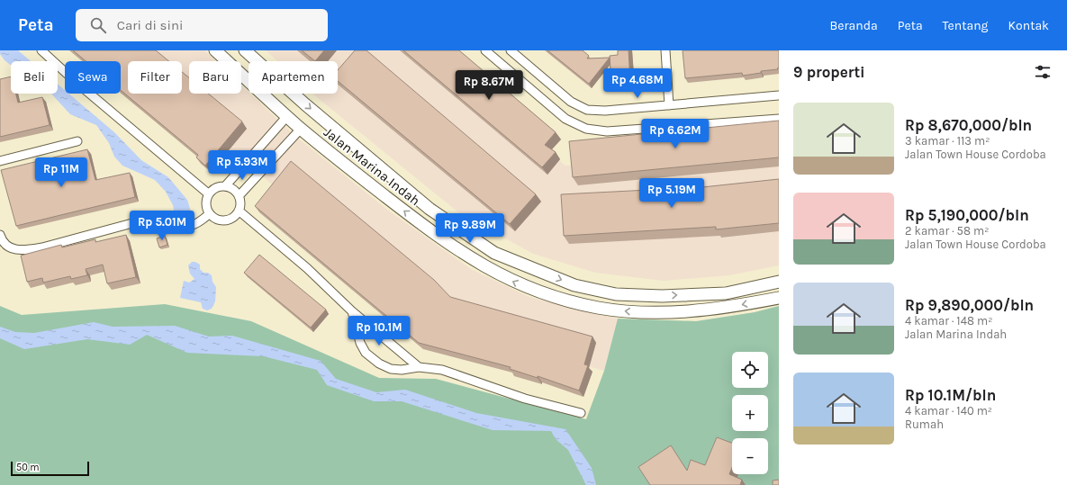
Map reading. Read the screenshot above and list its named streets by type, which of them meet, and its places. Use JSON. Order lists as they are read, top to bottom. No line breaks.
{"streets":{"main road":["Jalan Marina Indah"]},"scale_bar":"50 m","page":{"header":"Peta","search":"Cari di sini","nav":["Beranda","Peta","Tentang","Kontak"],"heading":"9 properti","chip":["Beli","Sewa","Filter","Baru","Apartemen"],"price":["Rp 4.68M","Rp 8.67M","Rp 6.62M","Rp 5.93M","Rp 11M","Rp 5.19M","Rp 5.01M","Rp 9.89M","Rp 10.1M"],"list":[{"name":"Rp 8,670,000/bln","note":"3 kamar · 113 m² · Jalan Town House Cordoba"},{"name":"Rp 5,190,000/bln","note":"2 kamar · 58 m² · Jalan Town House Cordoba"},{"name":"Rp 9,890,000/bln","note":"4 kamar · 148 m² · Jalan Marina Indah"},{"name":"Rp 10.1M/bln","note":"4 kamar · 140 m² · Rumah"}],"map_buttons":["+","−"],"scale":"50 m"}}
